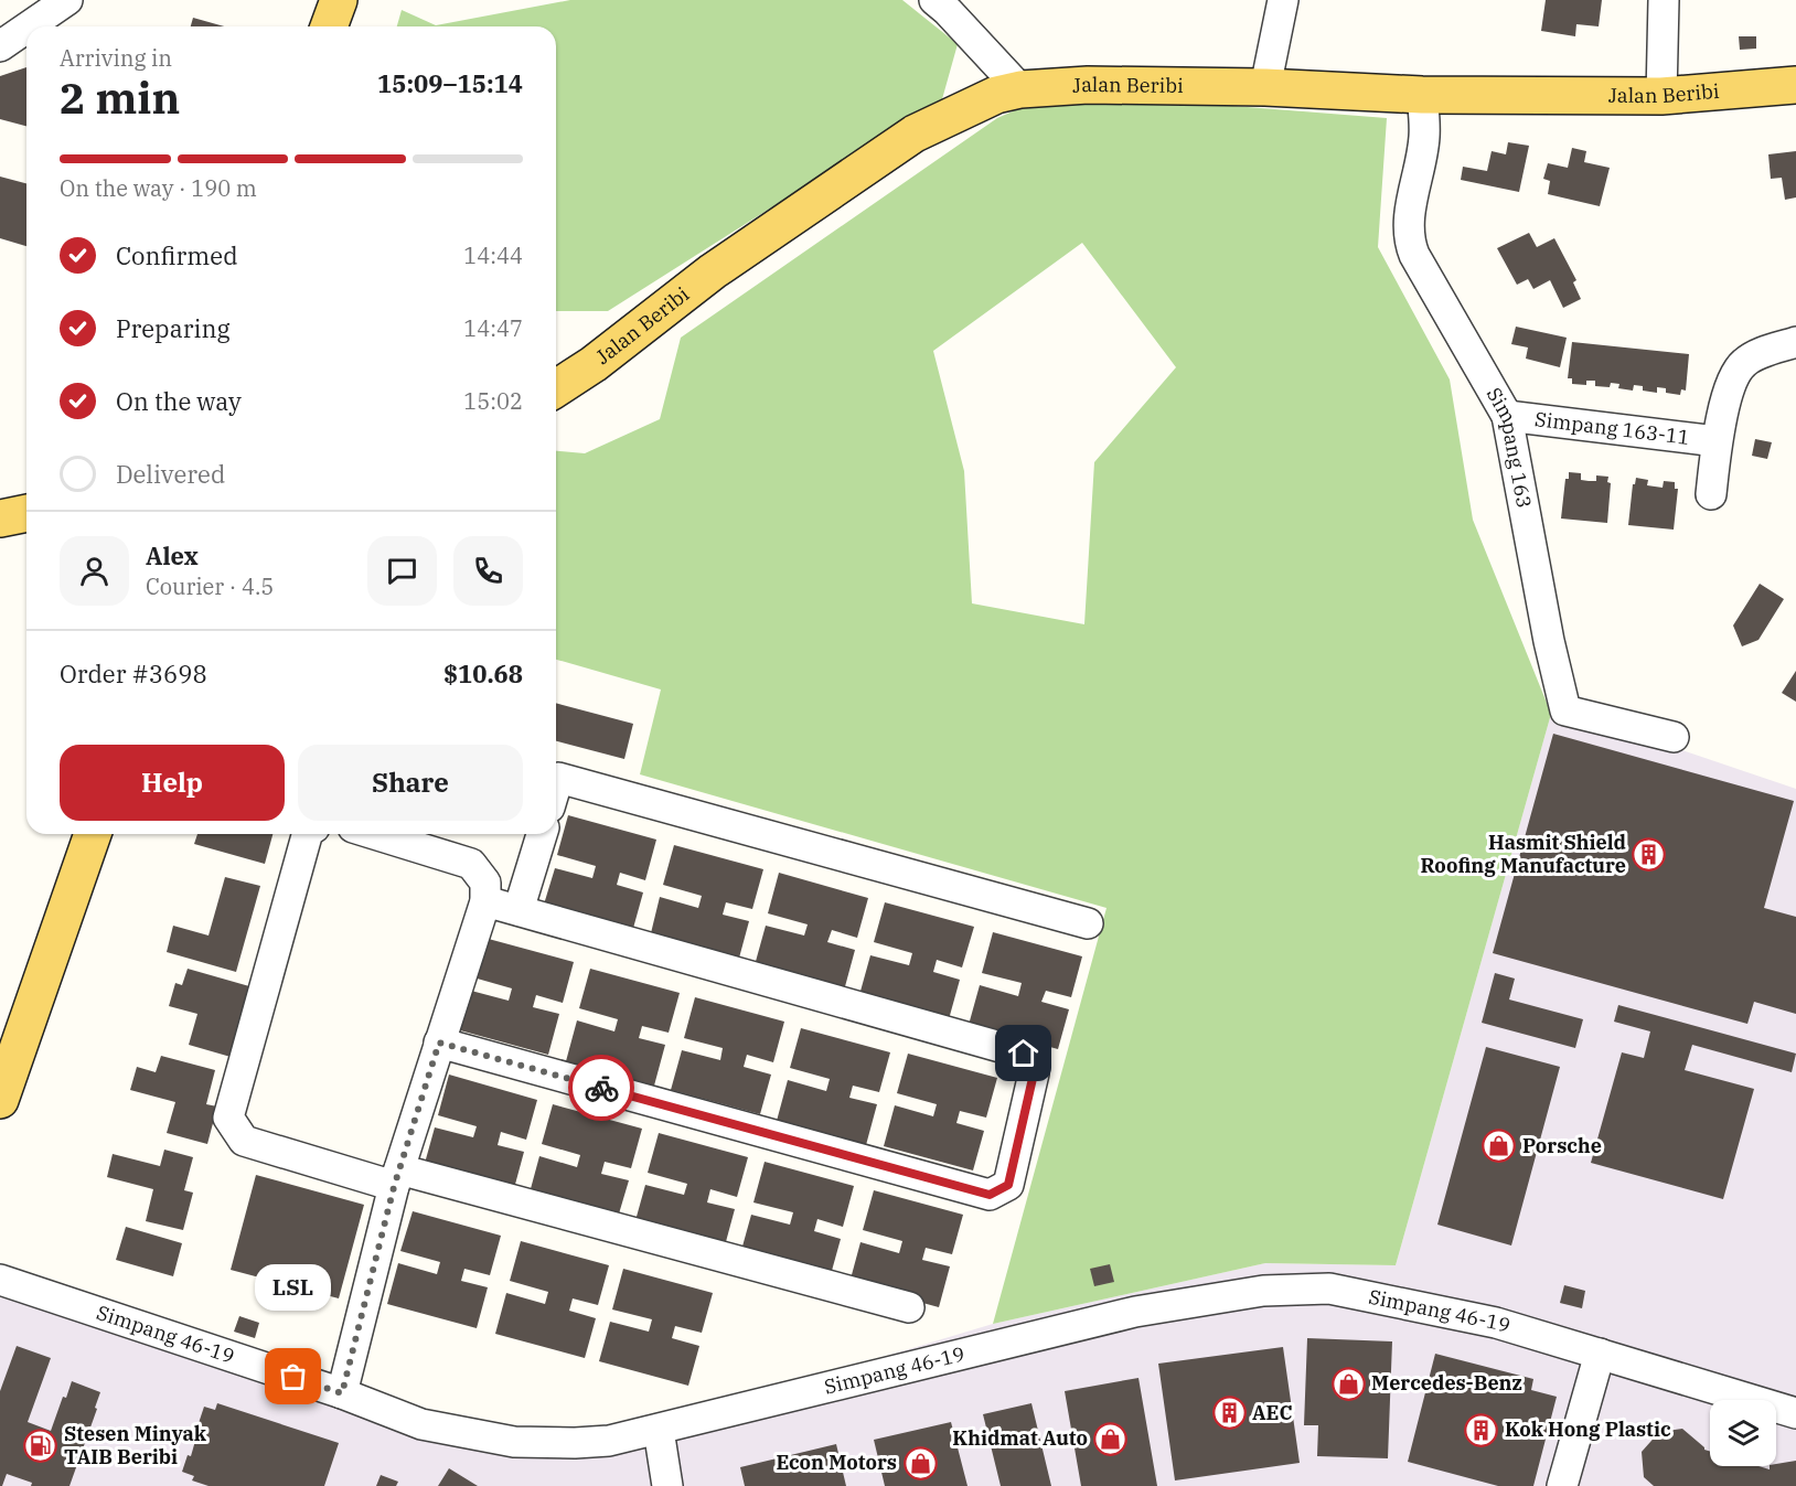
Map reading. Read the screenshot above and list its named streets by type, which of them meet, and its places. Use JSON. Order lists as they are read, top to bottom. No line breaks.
{"streets":{"main road":["Jalan Beribi"],"street":["Simpang 163-11","Simpang 163","Simpang 46-19"]},"crossings":[["Jalan Beribi","Simpang 163"],["Simpang 163-11","Simpang 163"]],"places":{"building":["Hasmit Shield Roofing Manufacture","AEC","Kok Hong Plastic"],"shop":["Porsche","Mercedes-Benz","Khidmat Auto","Econ Motors"],"other":["LSL"],"fuel station":["Stesen Minyak TAIB Beribi"]},"page":{"heading":["2 min","Arriving in","15:09–15:14"],"panel":["Alex","Courier · 4.5","Order #3698","$10.68"],"bar":"On the way · 190 m","list":[["Confirmed","14:44"],["Preparing","14:47"],["On the way","15:02"],"Delivered"],"buttons":["Help","Share"],"bubble":"LSL"}}
